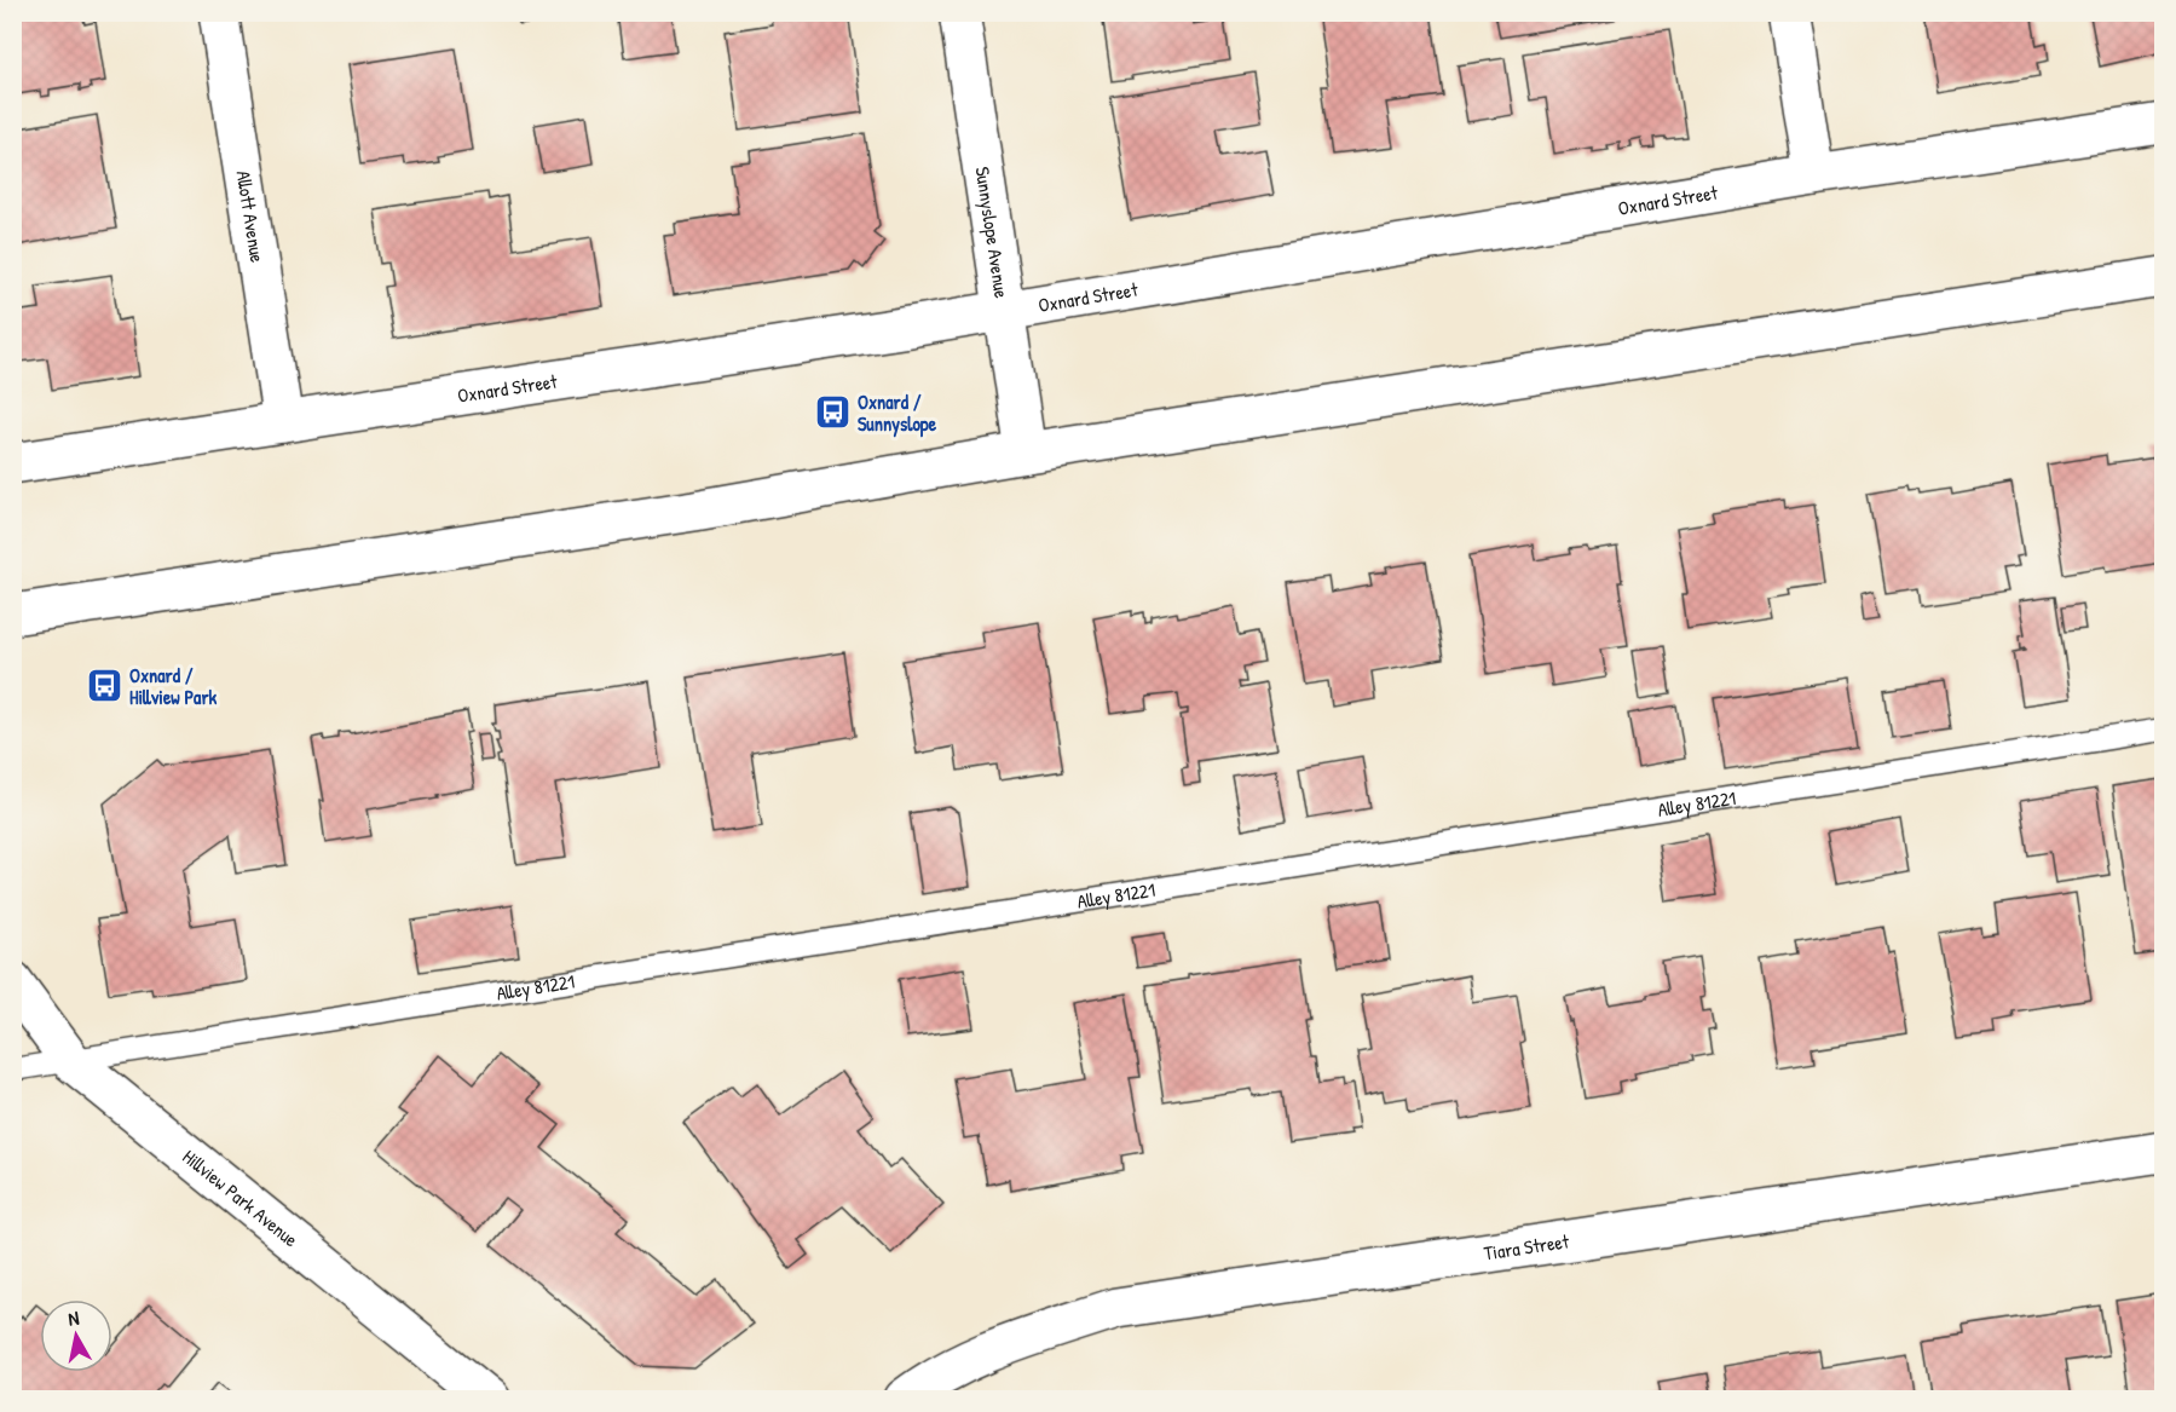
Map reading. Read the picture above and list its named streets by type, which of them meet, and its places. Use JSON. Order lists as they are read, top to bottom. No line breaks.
{"streets":{"street":["Oxnard Street","Allott Avenue","Sunnyslope Avenue","Hillview Park Avenue","Tiara Street"],"lane":["Alley 81221"]},"crossings":[["Oxnard Street","Allott Avenue"],["Oxnard Street","Sunnyslope Avenue"],["Alley 81221","Hillview Park Avenue"]],"places":{"bus stop":["Oxnard / Sunnyslope","Oxnard / Hillview Park"]},"north":"top"}
